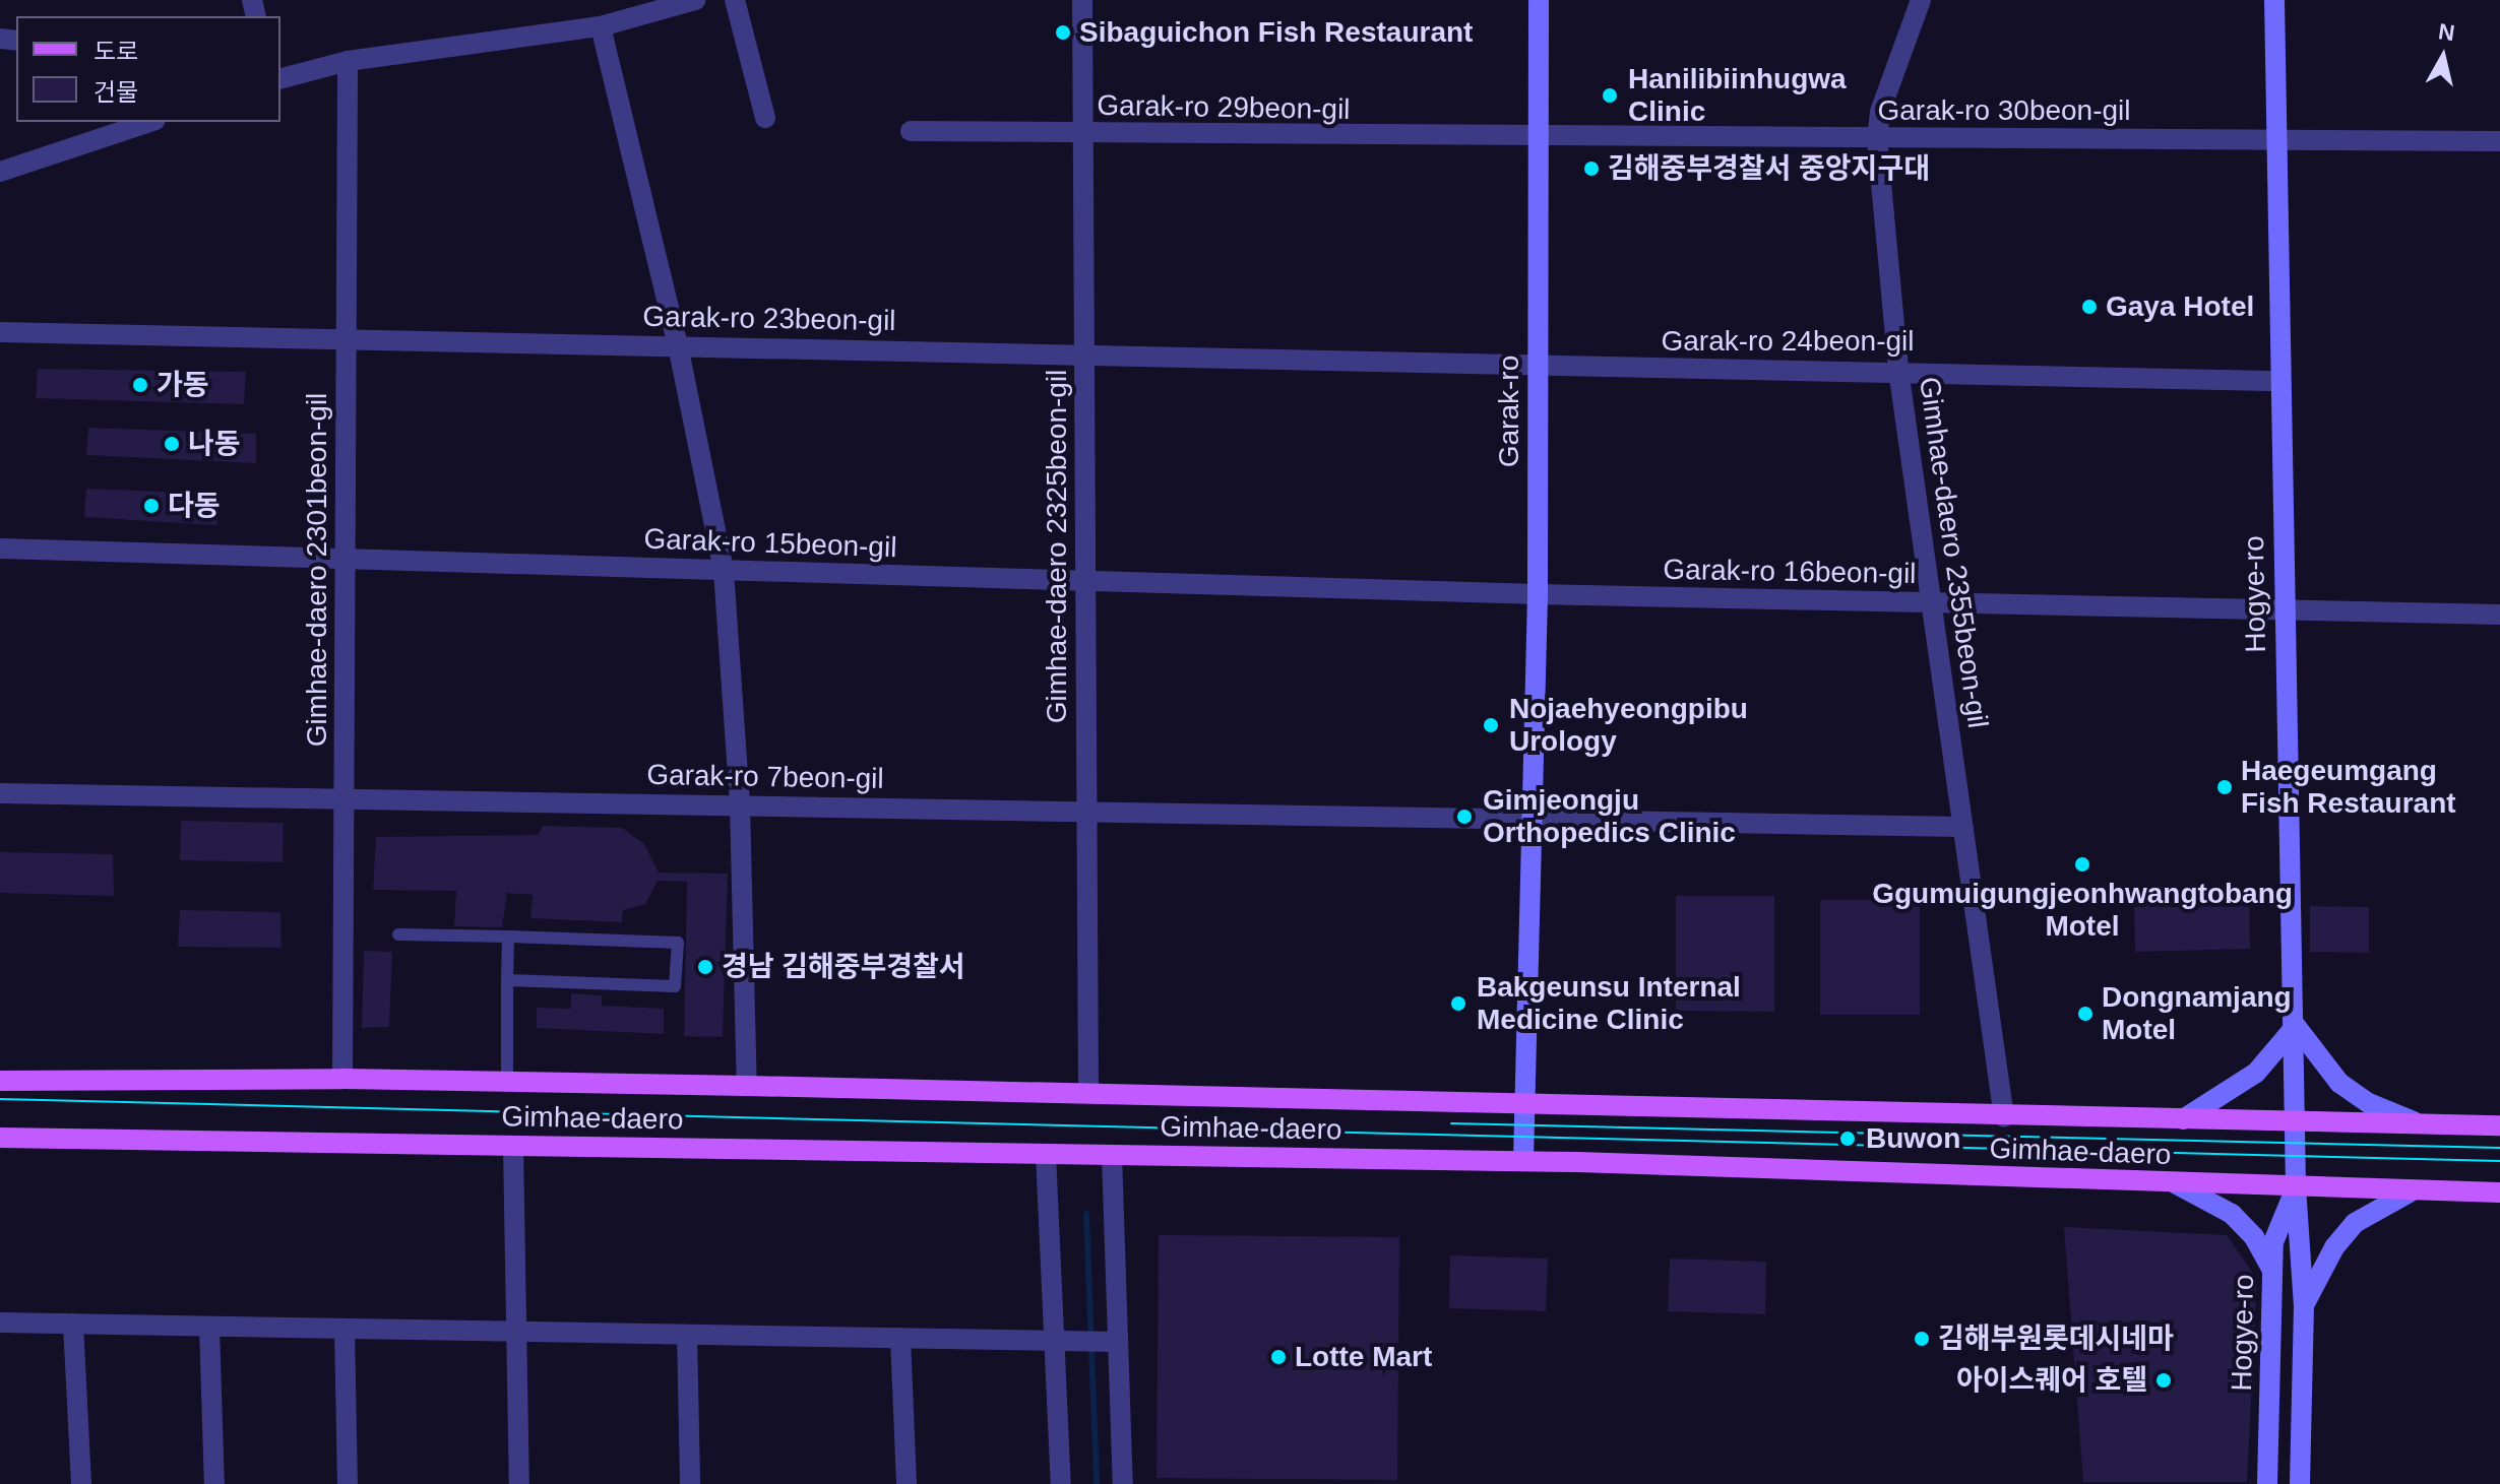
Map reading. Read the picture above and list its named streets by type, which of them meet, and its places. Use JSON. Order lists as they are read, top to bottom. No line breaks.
{"streets":{"main road":["Garak-ro","Hogye-ro","Gimhae-daero"],"street":["Garak-ro 29beon-gil","Garak-ro 30beon-gil","Garak-ro 23beon-gil","Garak-ro 24beon-gil","Garak-ro 15beon-gil","Gimhae-daero 2325beon-gil","Gimhae-daero 2355beon-gil","Gimhae-daero 2301beon-gil","Garak-ro 16beon-gil","Garak-ro 7beon-gil"]},"crossings":[["Garak-ro 29beon-gil","Garak-ro 30beon-gil"],["Garak-ro 29beon-gil","Garak-ro"],["Garak-ro 29beon-gil","Gimhae-daero 2325beon-gil"],["Garak-ro 30beon-gil","Garak-ro"],["Garak-ro 30beon-gil","Gimhae-daero 2355beon-gil"],["Garak-ro 30beon-gil","Hogye-ro"],["Garak-ro 23beon-gil","Garak-ro 24beon-gil"],["Garak-ro 23beon-gil","Garak-ro"],["Garak-ro 23beon-gil","Gimhae-daero 2325beon-gil"],["Garak-ro 23beon-gil","Gimhae-daero 2301beon-gil"],["Garak-ro 24beon-gil","Garak-ro"],["Garak-ro 24beon-gil","Gimhae-daero 2355beon-gil"],["Garak-ro 24beon-gil","Hogye-ro"],["Garak-ro","Garak-ro 15beon-gil"],["Garak-ro","Garak-ro 16beon-gil"],["Garak-ro","Garak-ro 7beon-gil"],["Garak-ro","Gimhae-daero"],["Garak-ro 15beon-gil","Gimhae-daero 2325beon-gil"],["Garak-ro 15beon-gil","Gimhae-daero 2301beon-gil"],["Garak-ro 15beon-gil","Garak-ro 16beon-gil"],["Gimhae-daero 2325beon-gil","Garak-ro 7beon-gil"],["Gimhae-daero 2325beon-gil","Gimhae-daero"],["Gimhae-daero 2355beon-gil","Garak-ro 16beon-gil"],["Gimhae-daero 2355beon-gil","Gimhae-daero"],["Gimhae-daero 2301beon-gil","Garak-ro 7beon-gil"],["Gimhae-daero 2301beon-gil","Gimhae-daero"],["Garak-ro 16beon-gil","Hogye-ro"],["Hogye-ro","Gimhae-daero"]],"places":["Sibaguichon Fish Restaurant","Hanilibiinhugwa Clinic","김해중부경찰서 중앙지구대","Gaya Hotel","가동","나동","다동","Nojaehyeongpibu Urology","Haegeumgang Fish Restaurant","Gimjeongju Orthopedics Clinic","Ggumuigungjeonhwangtobang Motel","경남 김해중부경찰서","Bakgeunsu Internal Medicine Clinic","Dongnamjang Motel","Buwon","김해부원롯데시네마","Lotte Mart","아이스퀘어 호텔"],"legend":["도로","건물"],"north":"top"}
